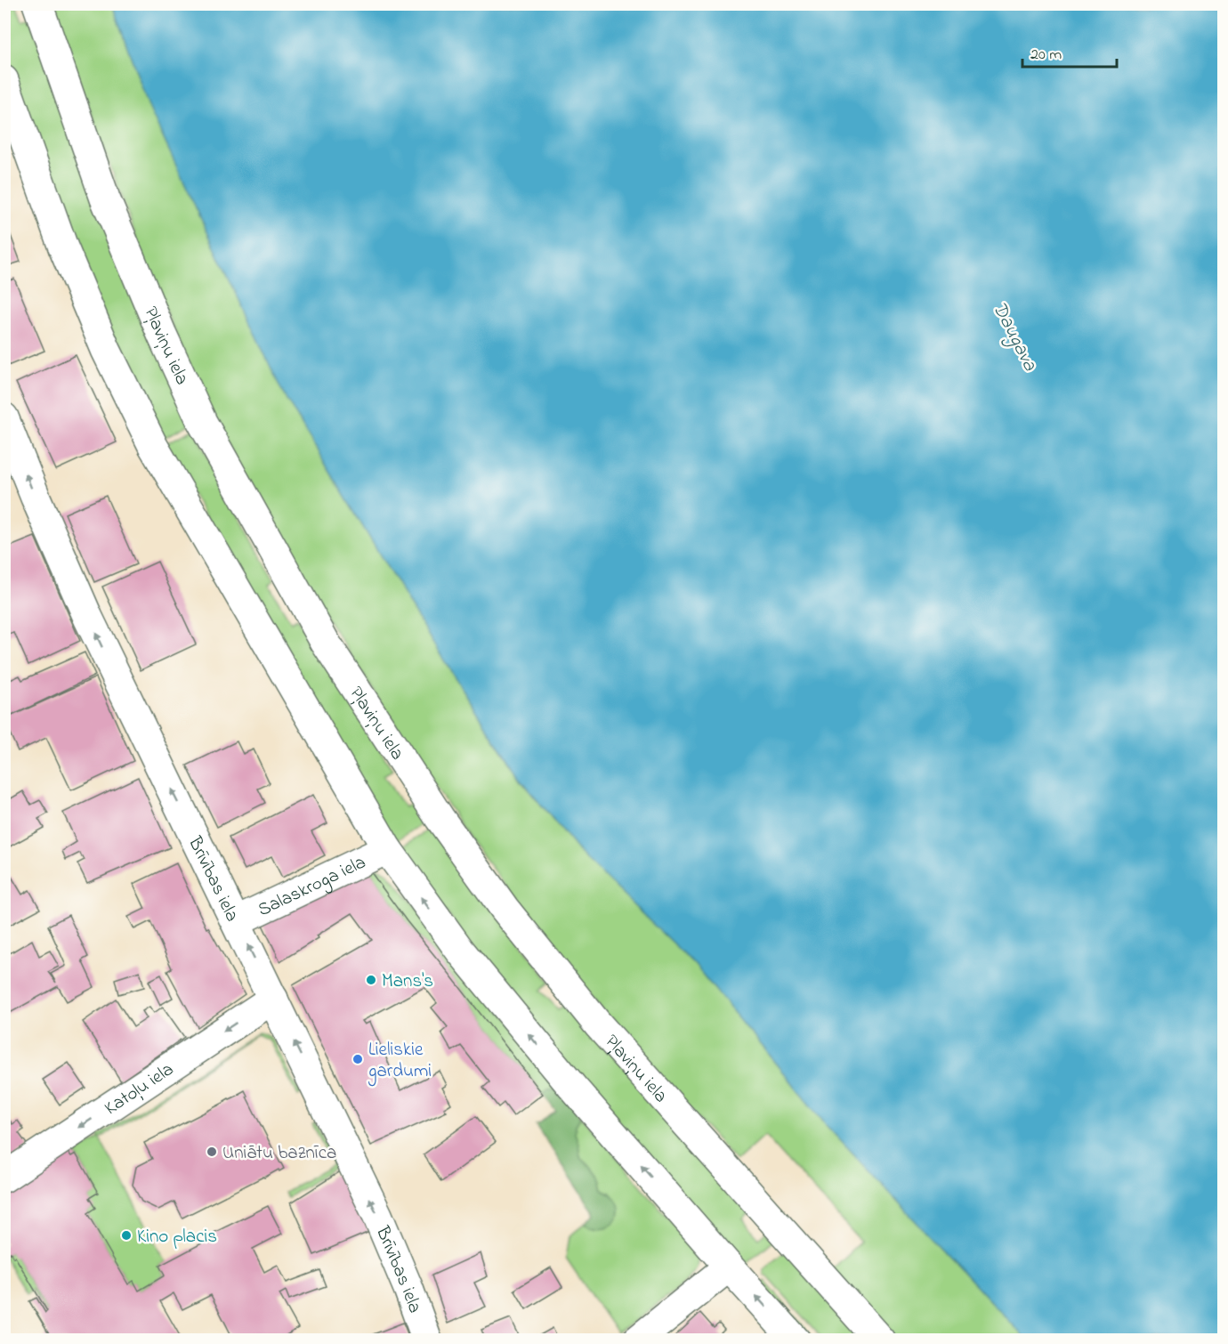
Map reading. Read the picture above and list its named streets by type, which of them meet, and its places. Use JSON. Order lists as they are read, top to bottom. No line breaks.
{"streets":{"street":["Pļaviņu iela","Brīvības iela","Salaskroga iela","Katoļu iela"]},"crossings":[["Brīvības iela","Salaskroga iela"],["Brīvības iela","Katoļu iela"]],"one_way":["Katoļu iela"],"water":["Daugava"],"places":["Mans's","Lieliskie gardumi","Uniātu baznīca","Kino placis"],"scale_bar":"20 m"}
